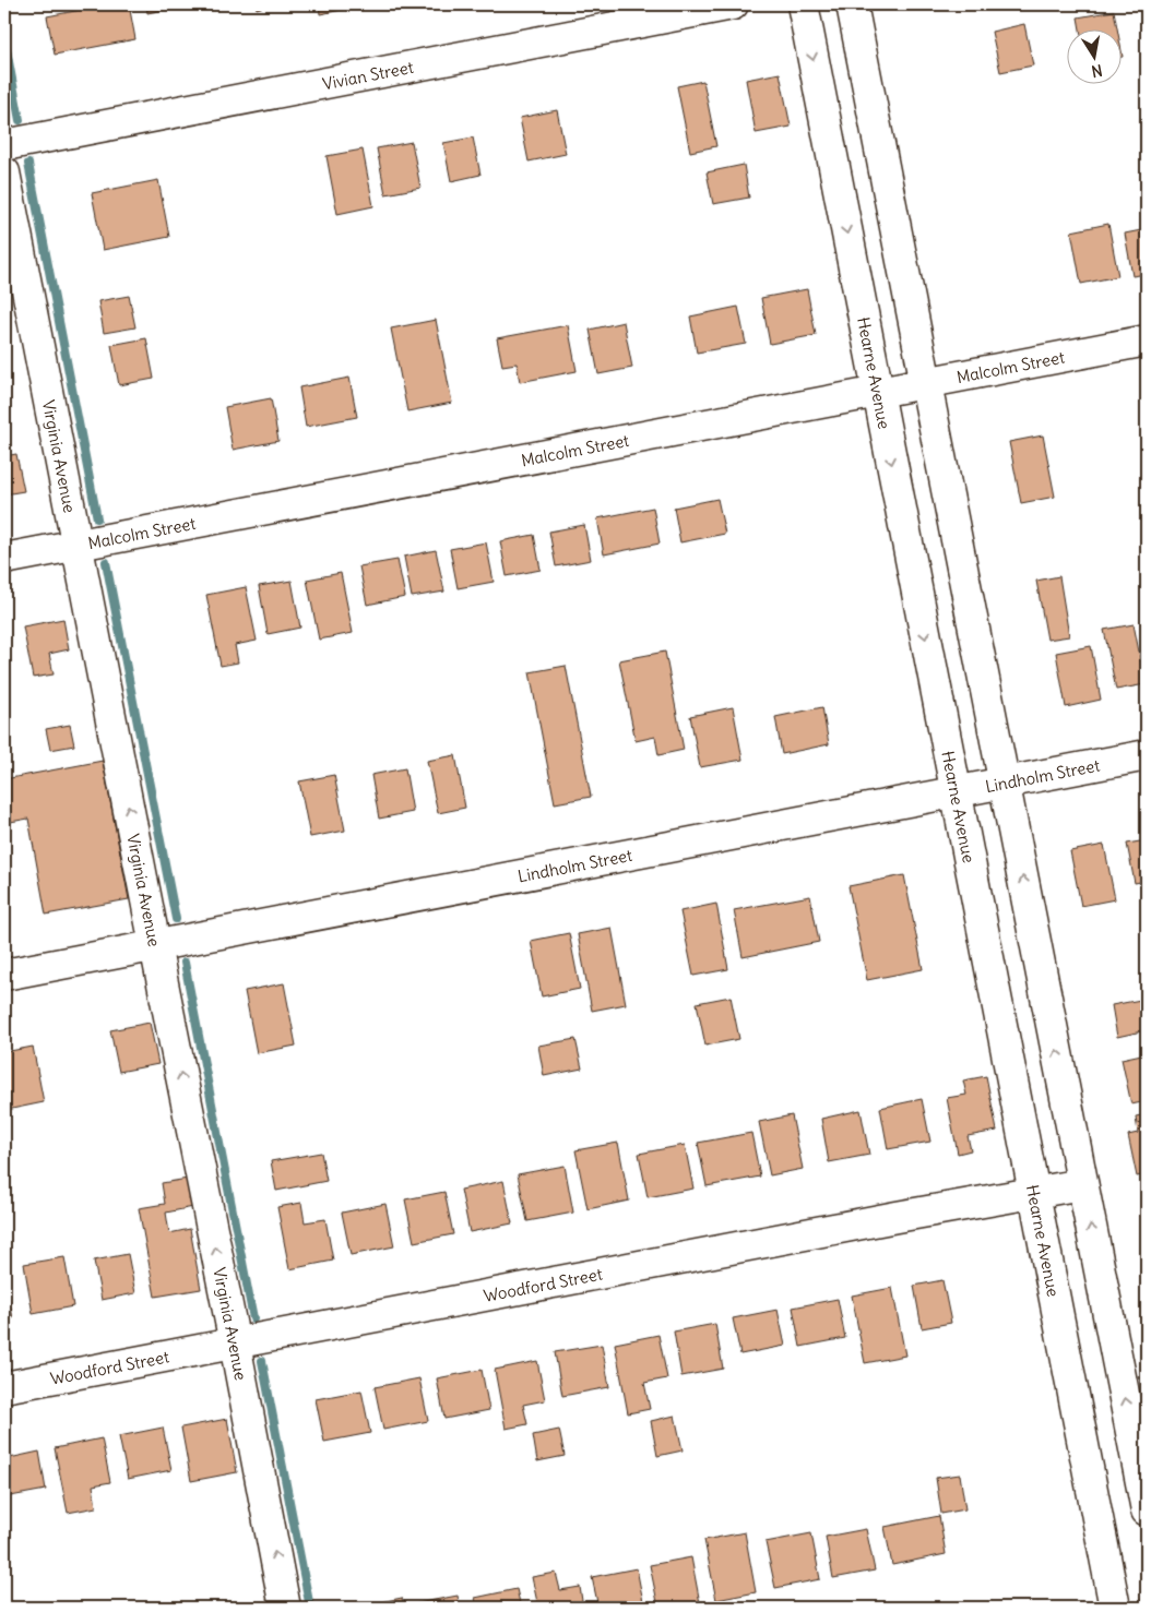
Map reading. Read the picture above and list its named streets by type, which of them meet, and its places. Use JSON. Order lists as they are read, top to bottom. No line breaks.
{"streets":{"street":["Vivian Street","Malcolm Street","Hearne Avenue","Virginia Avenue","Lindholm Street","Woodford Street"]},"crossings":[["Malcolm Street","Hearne Avenue"],["Malcolm Street","Virginia Avenue"],["Hearne Avenue","Lindholm Street"],["Hearne Avenue","Woodford Street"],["Virginia Avenue","Lindholm Street"],["Virginia Avenue","Woodford Street"]],"one_way":["Virginia Avenue"],"north":"bottom"}
